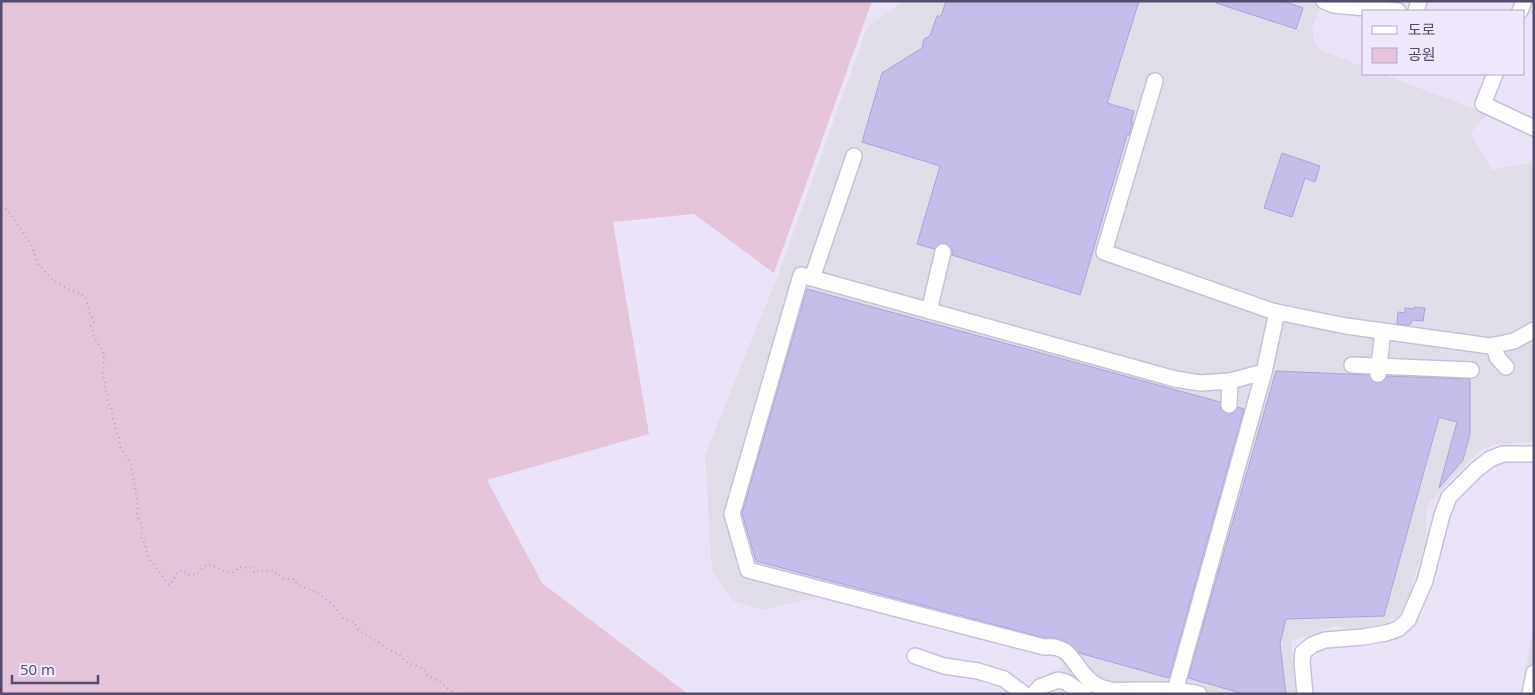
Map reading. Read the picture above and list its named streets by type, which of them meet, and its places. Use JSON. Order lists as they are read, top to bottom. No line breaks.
{"legend":["도로","공원"],"scale_bar":"50 m"}
